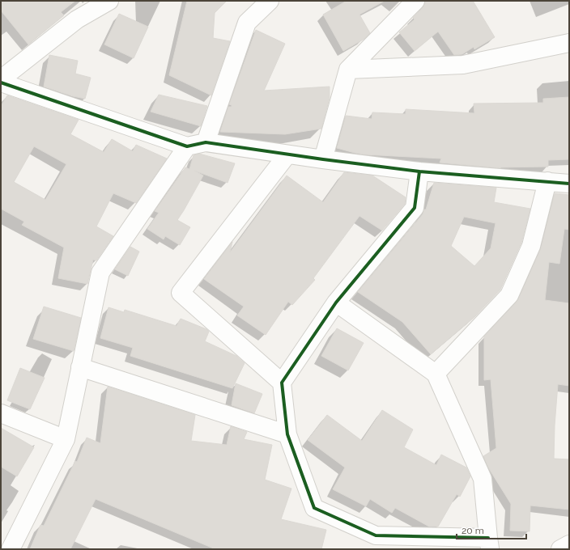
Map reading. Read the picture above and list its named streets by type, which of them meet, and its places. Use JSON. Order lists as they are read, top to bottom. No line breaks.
{"scale_bar":"20 m"}
